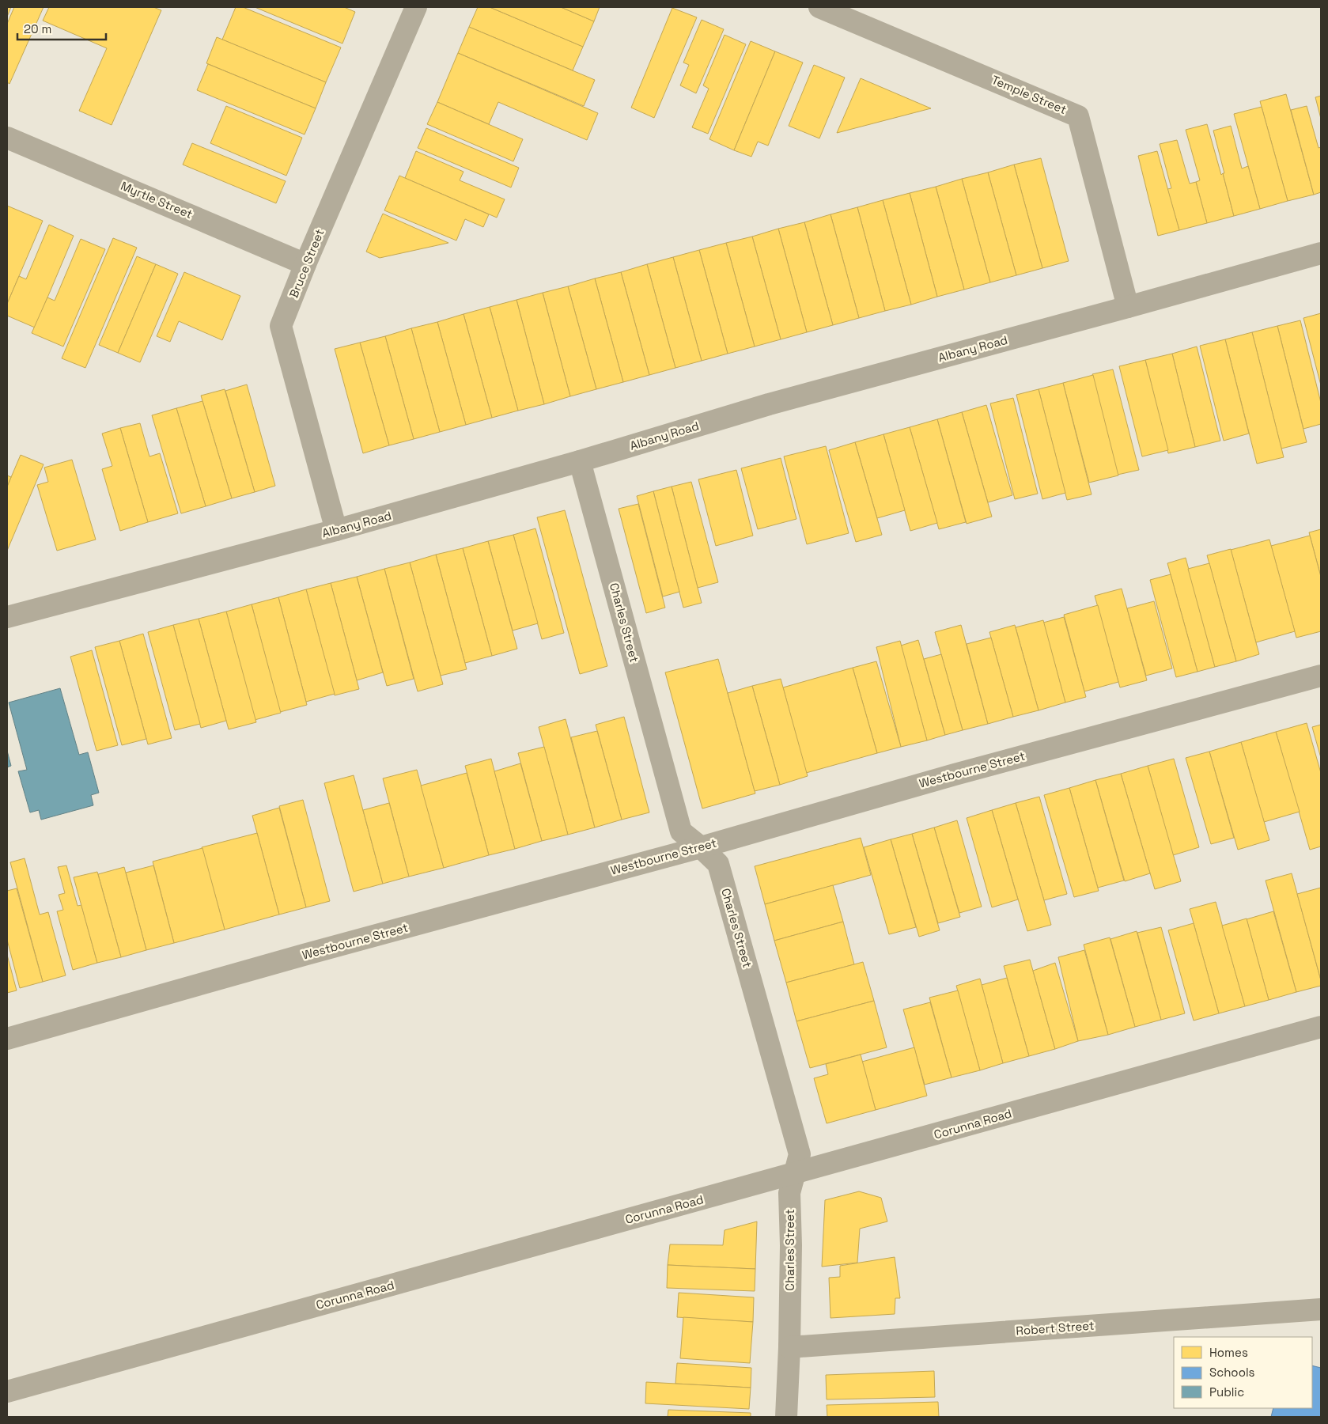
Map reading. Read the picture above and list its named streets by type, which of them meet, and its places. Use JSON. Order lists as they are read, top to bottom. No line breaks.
{"streets":{"street":["Temple Street","Myrtle Street","Bruce Street","Albany Road","Charles Street","Westbourne Street","Corunna Road","Robert Street"]},"crossings":[["Temple Street","Albany Road"],["Myrtle Street","Bruce Street"],["Bruce Street","Albany Road"],["Albany Road","Charles Street"],["Charles Street","Westbourne Street"],["Charles Street","Corunna Road"],["Charles Street","Robert Street"]],"legend":["Homes","Schools","Public"],"scale_bar":"20 m"}
